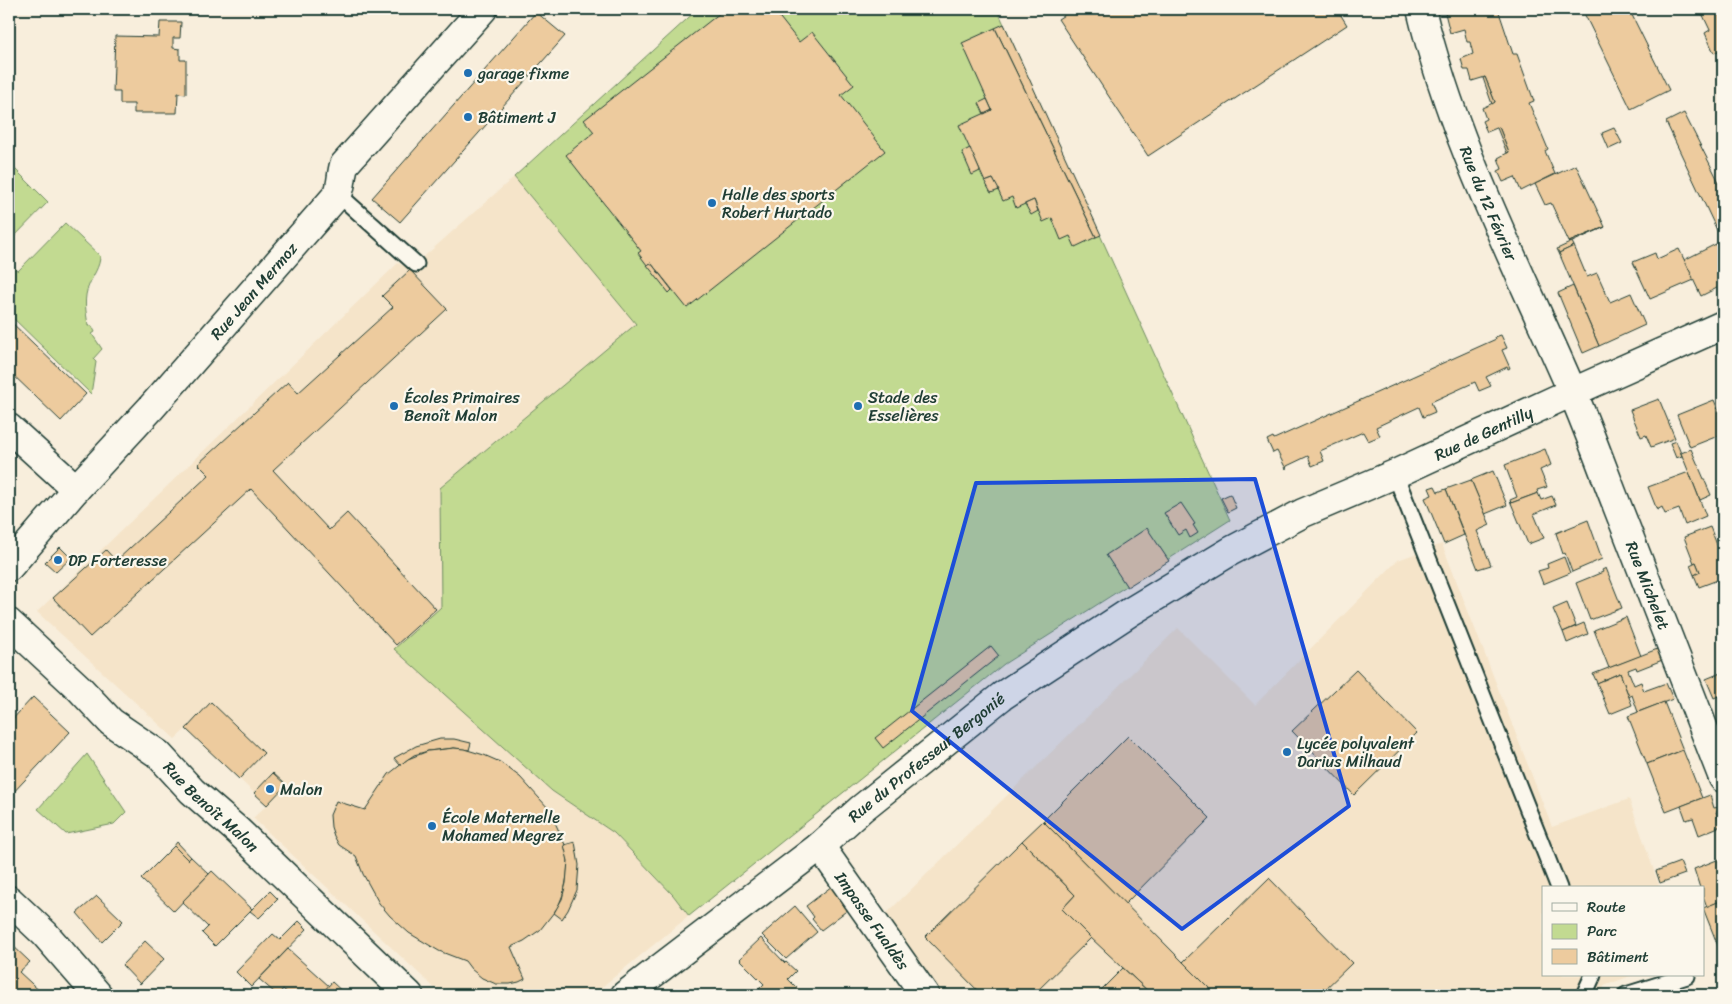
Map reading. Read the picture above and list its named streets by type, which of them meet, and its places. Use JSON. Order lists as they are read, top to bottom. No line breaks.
{"streets":{"street":["Rue du 12 Février","Rue Jean Mermoz","Rue de Gentilly","Rue Michelet","Rue du Professeur Bergonié","Rue Benoît Malon","Impasse Fualdès"]},"crossings":[["Rue du 12 Février","Rue de Gentilly"],["Rue du 12 Février","Rue Michelet"],["Rue de Gentilly","Rue Michelet"],["Rue de Gentilly","Rue du Professeur Bergonié"],["Rue du Professeur Bergonié","Impasse Fualdès"]],"places":["garage fixme","Bâtiment J","Halle des sports Robert Hurtado","Écoles Primaires Benoît Malon","Stade des Esselières","DP Forteresse","Lycée polyvalent Darius Milhaud","Malon","École Maternelle Mohamed Megrez"],"legend":["Route","Parc","Bâtiment"]}
